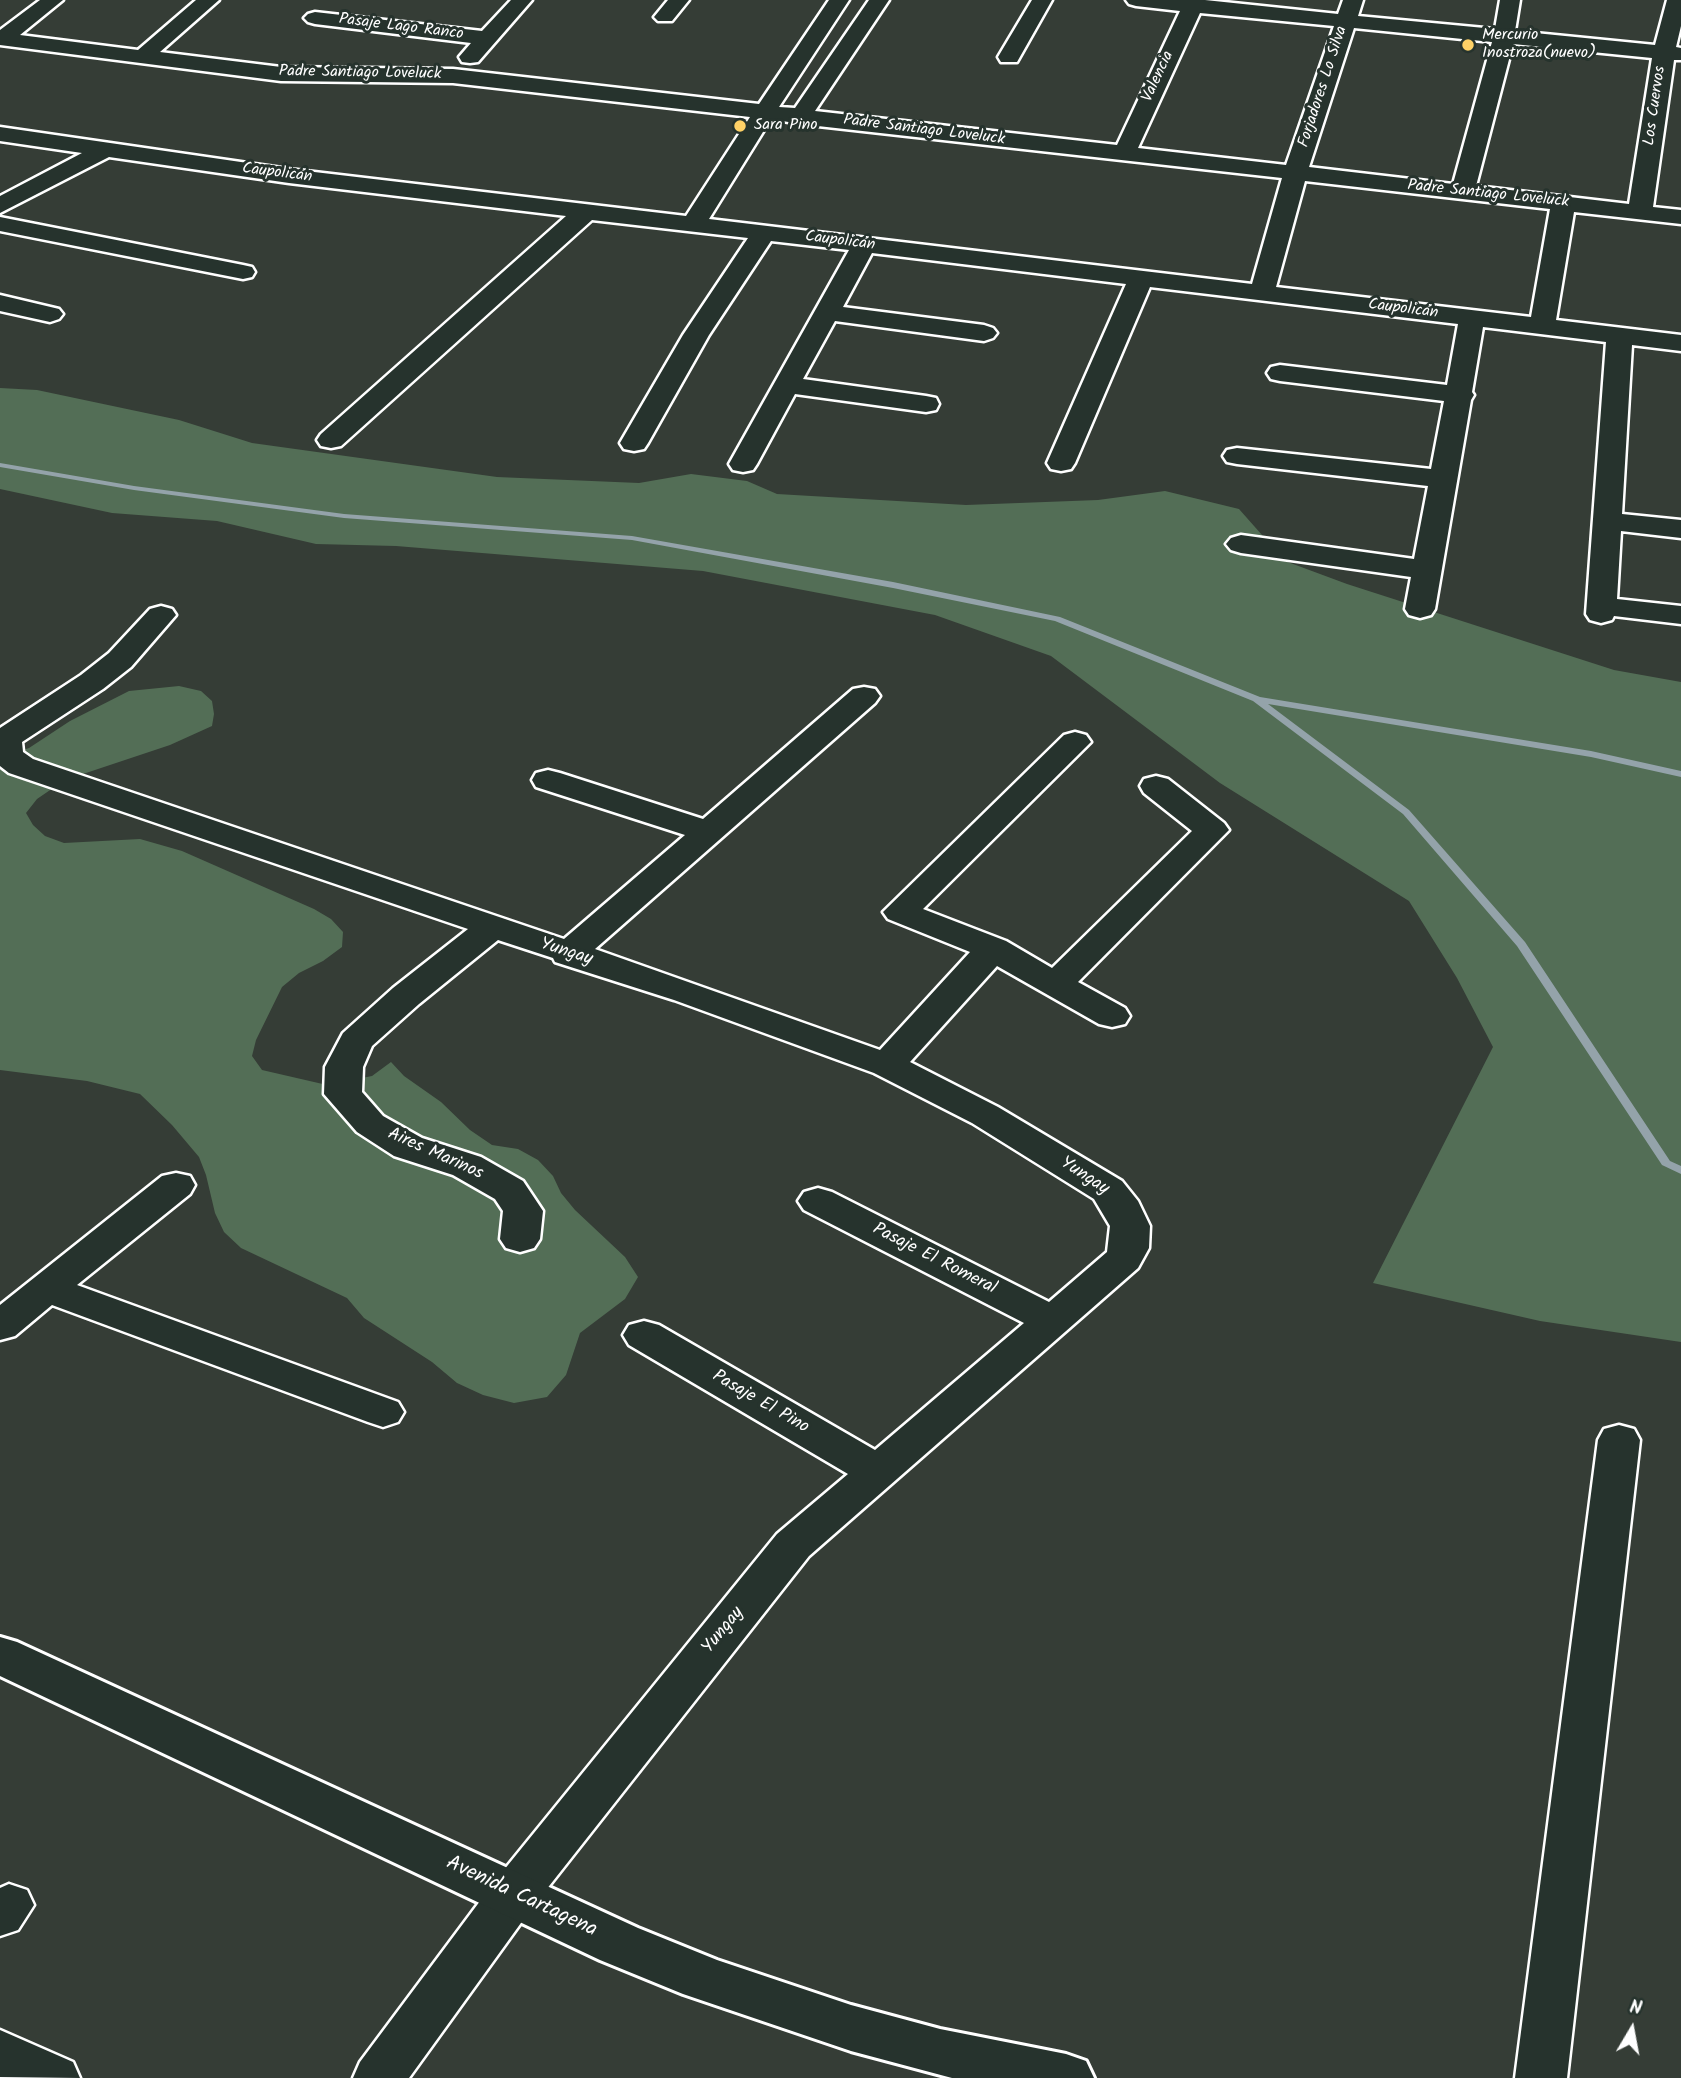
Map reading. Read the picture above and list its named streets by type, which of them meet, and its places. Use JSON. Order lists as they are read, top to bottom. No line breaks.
{"streets":{"main road":["Avenida Cartagena"],"street":["Pasaje Lago Ranco","Padre Santiago Loveluck","Valencia","Forjadores Lo Silva","Los Cuervos","Caupolicán","Yungay","Aires Marinos","Pasaje El Romeral","Pasaje El Pino"]},"crossings":[["Padre Santiago Loveluck","Valencia"],["Padre Santiago Loveluck","Forjadores Lo Silva"],["Padre Santiago Loveluck","Los Cuervos"],["Forjadores Lo Silva","Caupolicán"],["Yungay","Aires Marinos"],["Yungay","Pasaje El Romeral"],["Yungay","Pasaje El Pino"],["Yungay","Avenida Cartagena"]],"places":["Mercurio Inostroza(nuevo)","Sara Pino"],"north":"top"}
